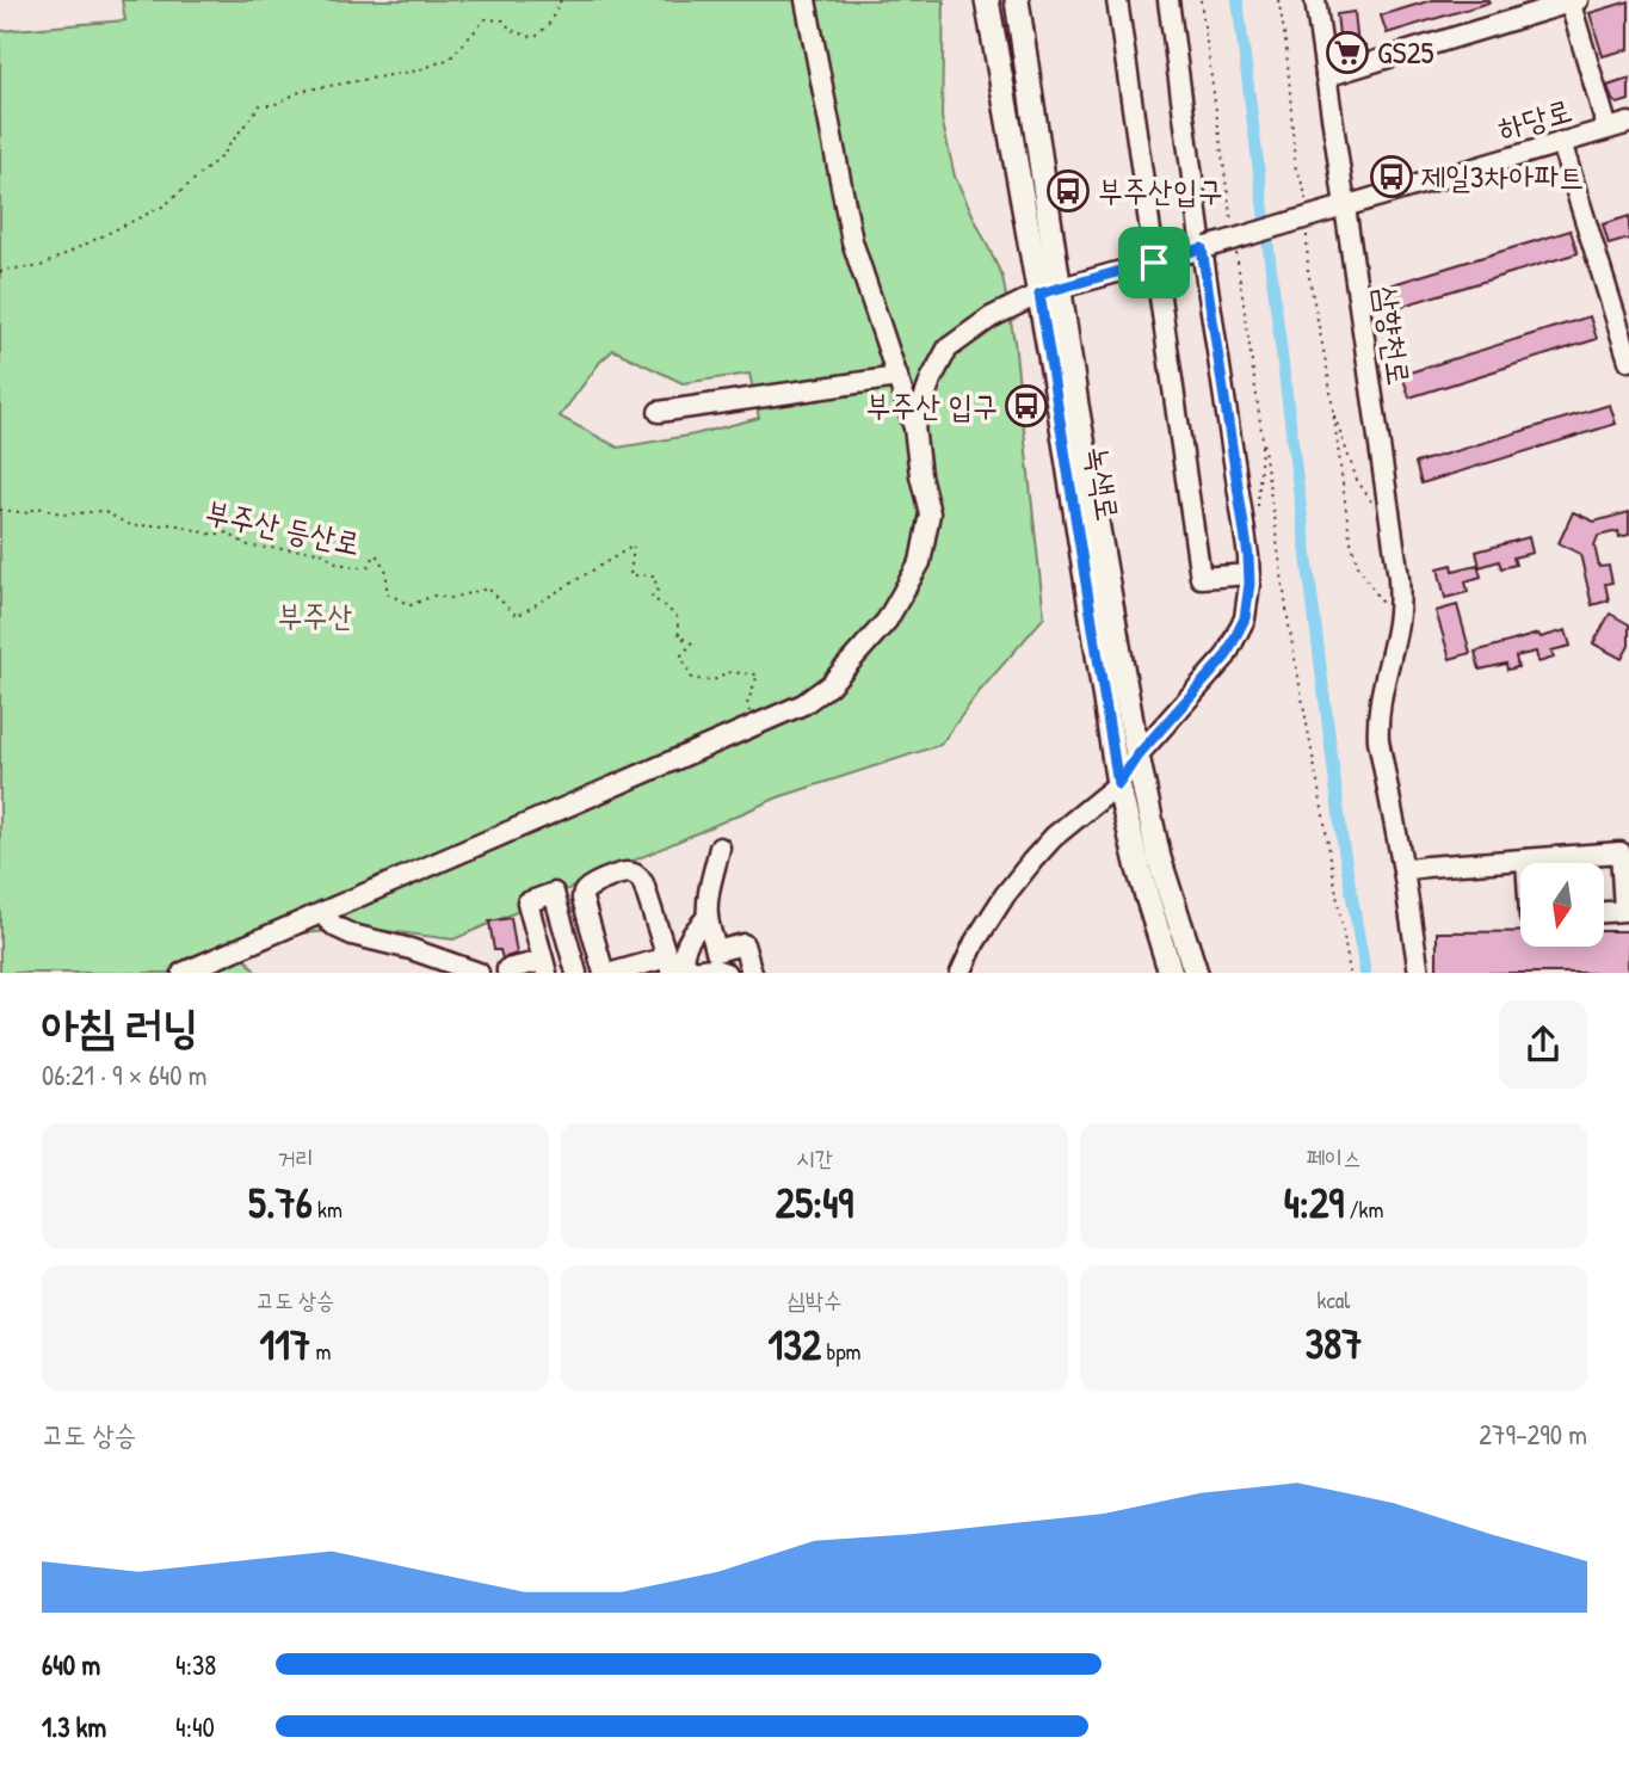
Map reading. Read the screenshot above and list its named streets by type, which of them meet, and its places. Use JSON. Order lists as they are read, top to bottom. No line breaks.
{"streets":{"main road":["녹색로"],"street":["하당로","삼향천로"],"path":["부주산 등산로"]},"crossings":[["하당로","삼향천로"]],"parks":["부주산"],"places":{"supermarket":["GS25"],"bus stop":["제일3차아파트","부주산입구","부주산 입구"]},"north":"bottom","page":{"heading":["아침 러닝","06:21 · 9 × 640 m"],"stats":[["거리","5.76 km"],["시간","25:49"],["페이스","4:29 /km"],["고도 상승","117 m"],["심박수","132 bpm"],["kcal","387"]],"chart":["고도 상승","279–290 m"],"list":[{"name":"640 m","note":"4:38"},{"name":"1.3 km","note":"4:40"}]}}
